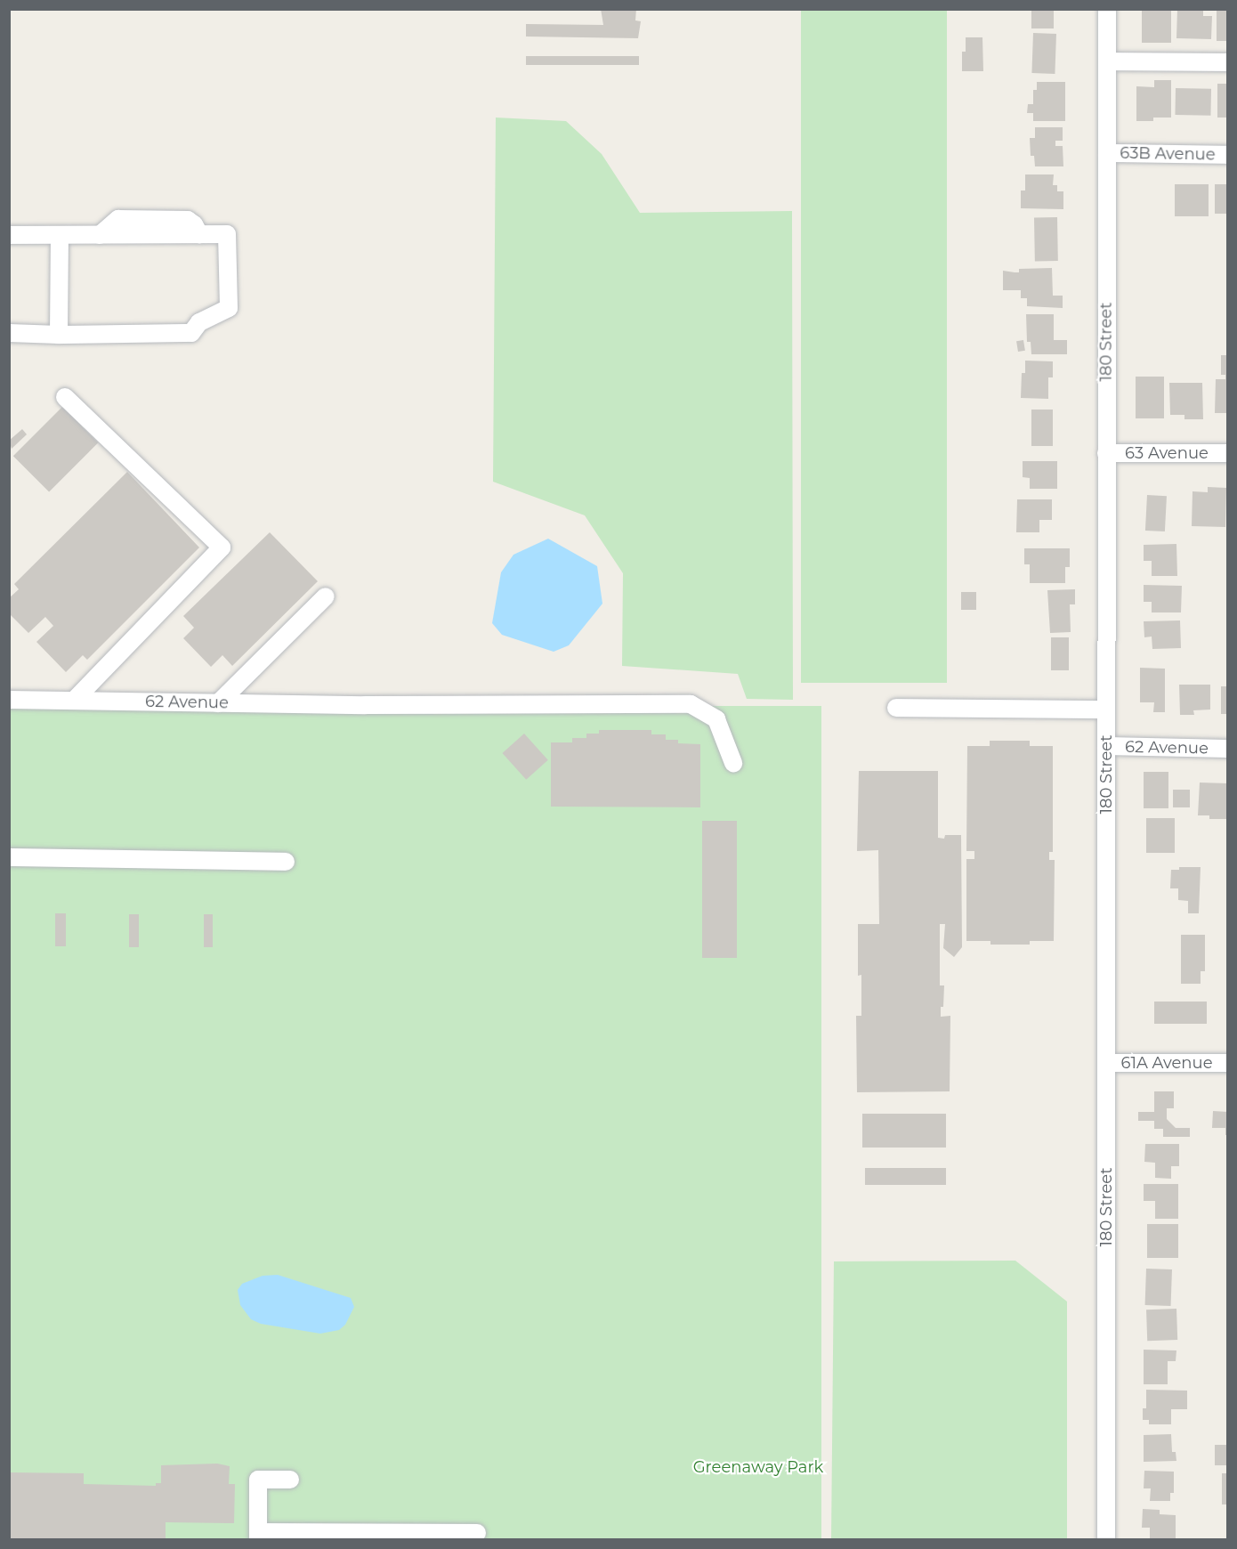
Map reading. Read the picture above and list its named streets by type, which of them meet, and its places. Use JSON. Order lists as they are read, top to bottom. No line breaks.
{"streets":{"street":["63B Avenue","180 Street","63 Avenue","62 Avenue","61A Avenue"]},"crossings":[["63B Avenue","180 Street"],["180 Street","63 Avenue"],["180 Street","62 Avenue"],["180 Street","61A Avenue"]],"parks":["Greenaway Park"]}
